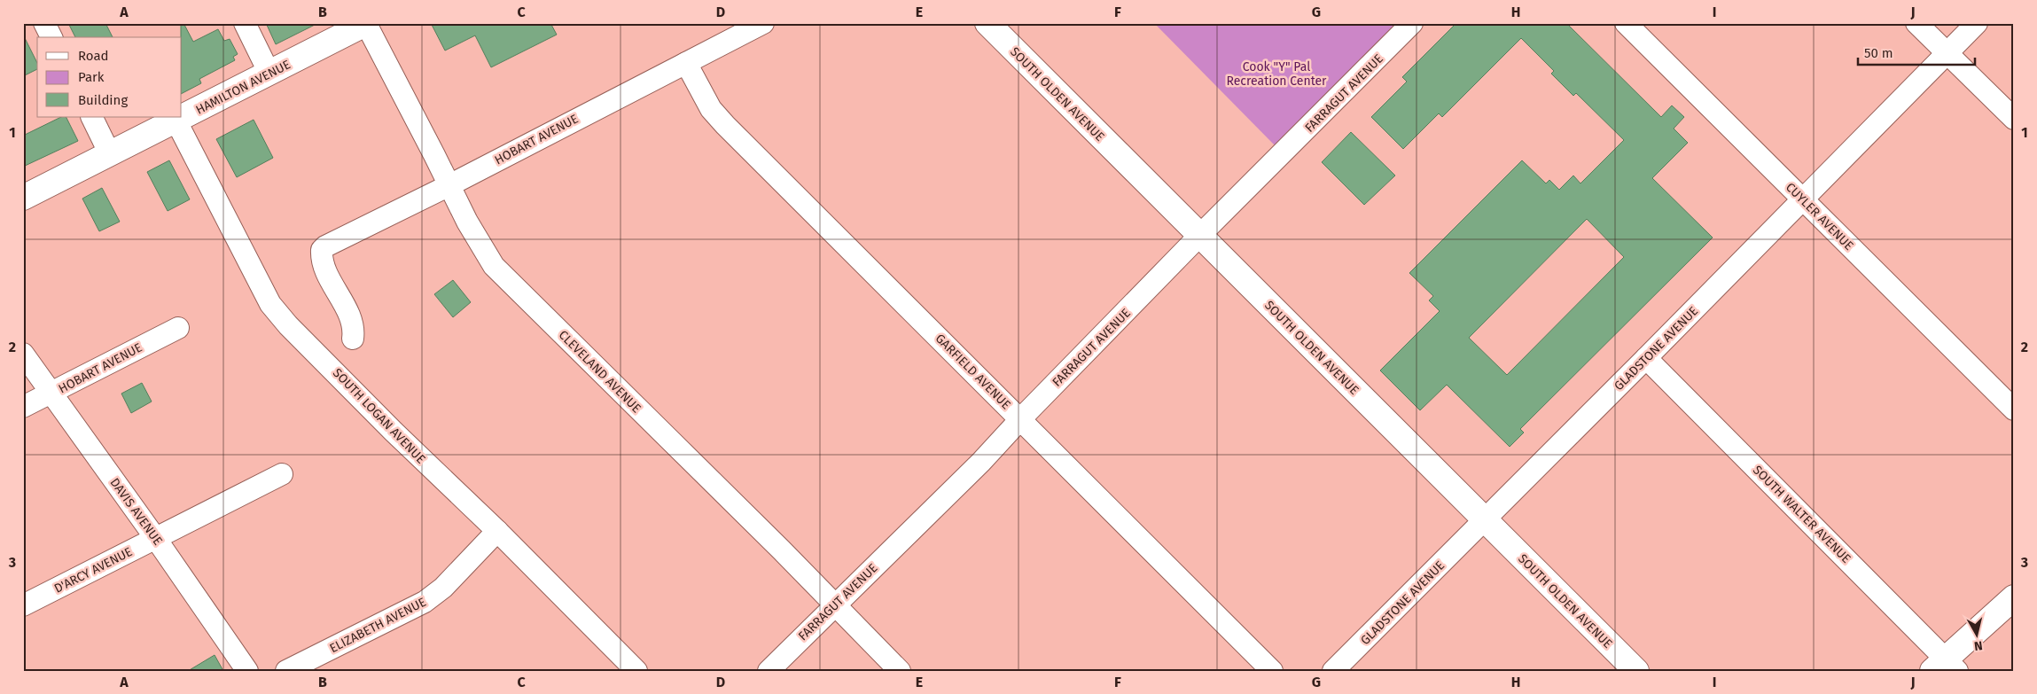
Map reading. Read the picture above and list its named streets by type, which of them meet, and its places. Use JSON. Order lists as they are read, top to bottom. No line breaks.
{"streets":{"main road":["HAMILTON AVENUE","SOUTH OLDEN AVENUE"],"street":["FARRAGUT AVENUE","HOBART AVENUE","CUYLER AVENUE","GLADSTONE AVENUE","CLEVELAND AVENUE","GARFIELD AVENUE","SOUTH LOGAN AVENUE","DAVIS AVENUE","SOUTH WALTER AVENUE","D'ARCY AVENUE","ELIZABETH AVENUE"]},"crossings":[["HAMILTON AVENUE","CLEVELAND AVENUE"],["HAMILTON AVENUE","SOUTH LOGAN AVENUE"],["FARRAGUT AVENUE","SOUTH OLDEN AVENUE"],["FARRAGUT AVENUE","CLEVELAND AVENUE"],["FARRAGUT AVENUE","GARFIELD AVENUE"],["SOUTH OLDEN AVENUE","GLADSTONE AVENUE"],["HOBART AVENUE","CLEVELAND AVENUE"],["HOBART AVENUE","GARFIELD AVENUE"],["HOBART AVENUE","DAVIS AVENUE"],["CUYLER AVENUE","GLADSTONE AVENUE"],["GLADSTONE AVENUE","SOUTH WALTER AVENUE"],["SOUTH LOGAN AVENUE","ELIZABETH AVENUE"],["DAVIS AVENUE","D'ARCY AVENUE"]],"parks":["Cook \"Y\" Pal Recreation Center"],"legend":["Road","Park","Building"],"scale_bar":"50 m","north":"bottom","grid":{"columns":["A","B","C","D","E","F","G","H","I","J"],"rows":["1","2","3"]}}
